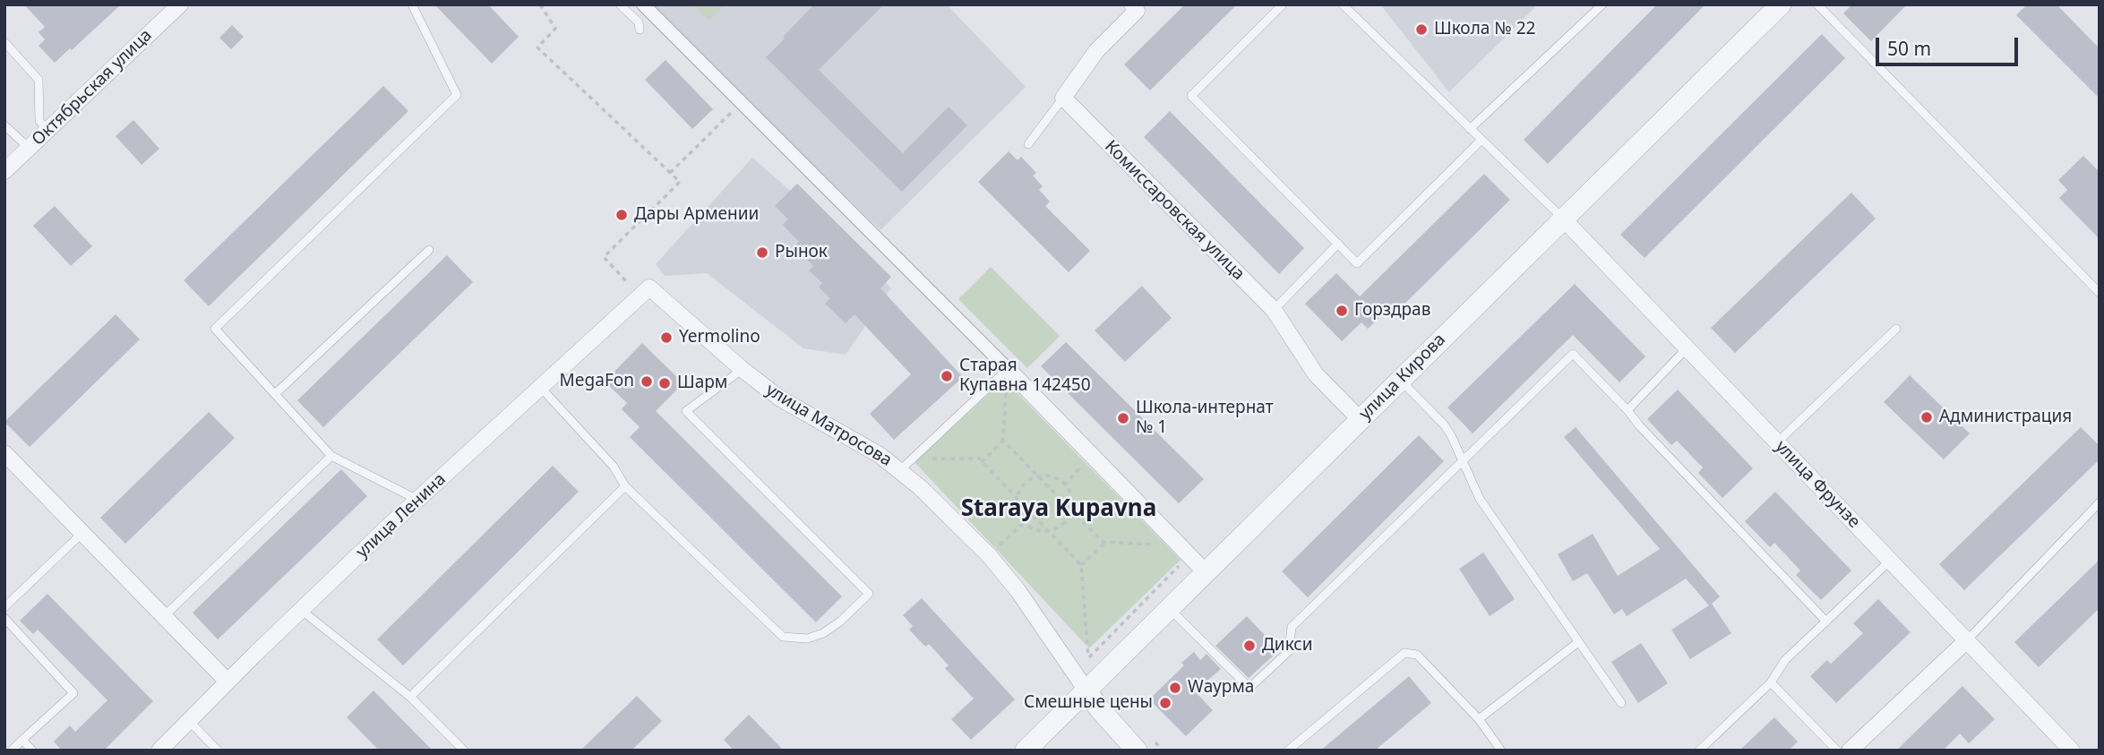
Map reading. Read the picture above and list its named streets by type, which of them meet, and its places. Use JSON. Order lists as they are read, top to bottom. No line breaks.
{"streets":{"street":["Октябрьская улица","Комиссаровская улица","улица Кирова","улица Матросова","улица Фрунзе","улица Ленина"]},"crossings":[["Комиссаровская улица","улица Кирова"],["улица Кирова","улица Матросова"],["улица Кирова","улица Фрунзе"],["улица Матросова","улица Ленина"]],"districts":["Staraya Kupavna"],"places":["Школа № 22","Дары Армении","Рынок","Горздрав","Yermolino","Старая Купавна 142450","MegaFon","Шарм","Администрация","Школа-интернат № 1","Дикси","Wаурма","Смешные цены"],"scale_bar":"50 m"}
